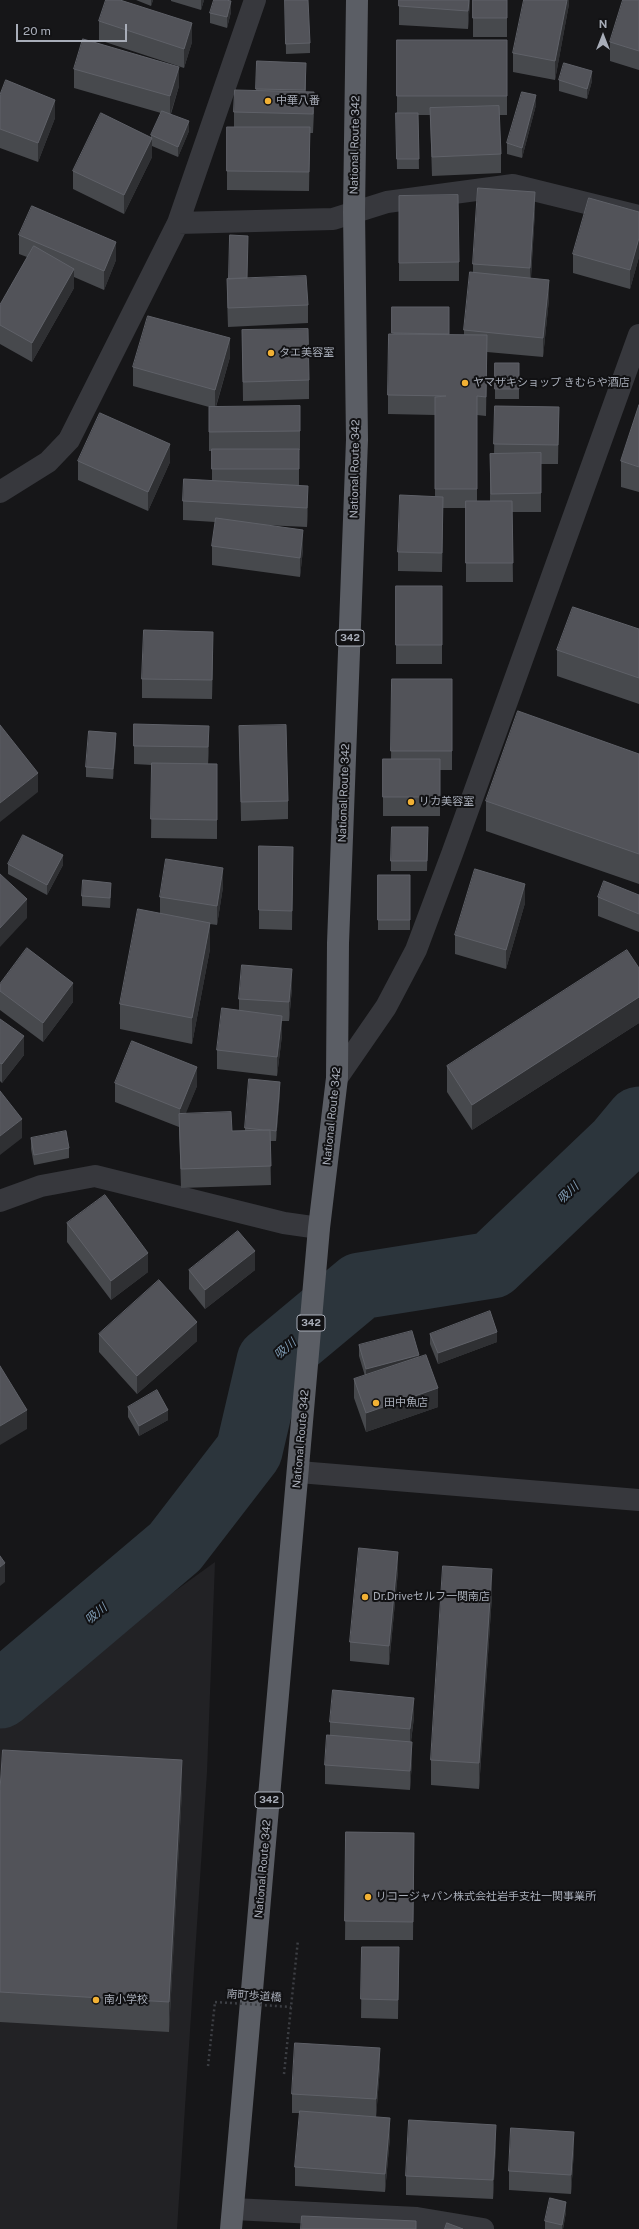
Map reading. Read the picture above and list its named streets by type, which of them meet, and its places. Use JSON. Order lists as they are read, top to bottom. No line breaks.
{"streets":{"highway":["National Route 342","342"],"path":["南町歩道橋"]},"water":["吸川"],"places":["中華八番","タエ美容室","ヤマザキショップ きむらや酒店","リカ美容室","田中魚店","Dr.Driveセルフ一関南店","リコージャパン株式会社岩手支社一関事業所","南小学校"],"scale_bar":"20 m","north":"top"}
